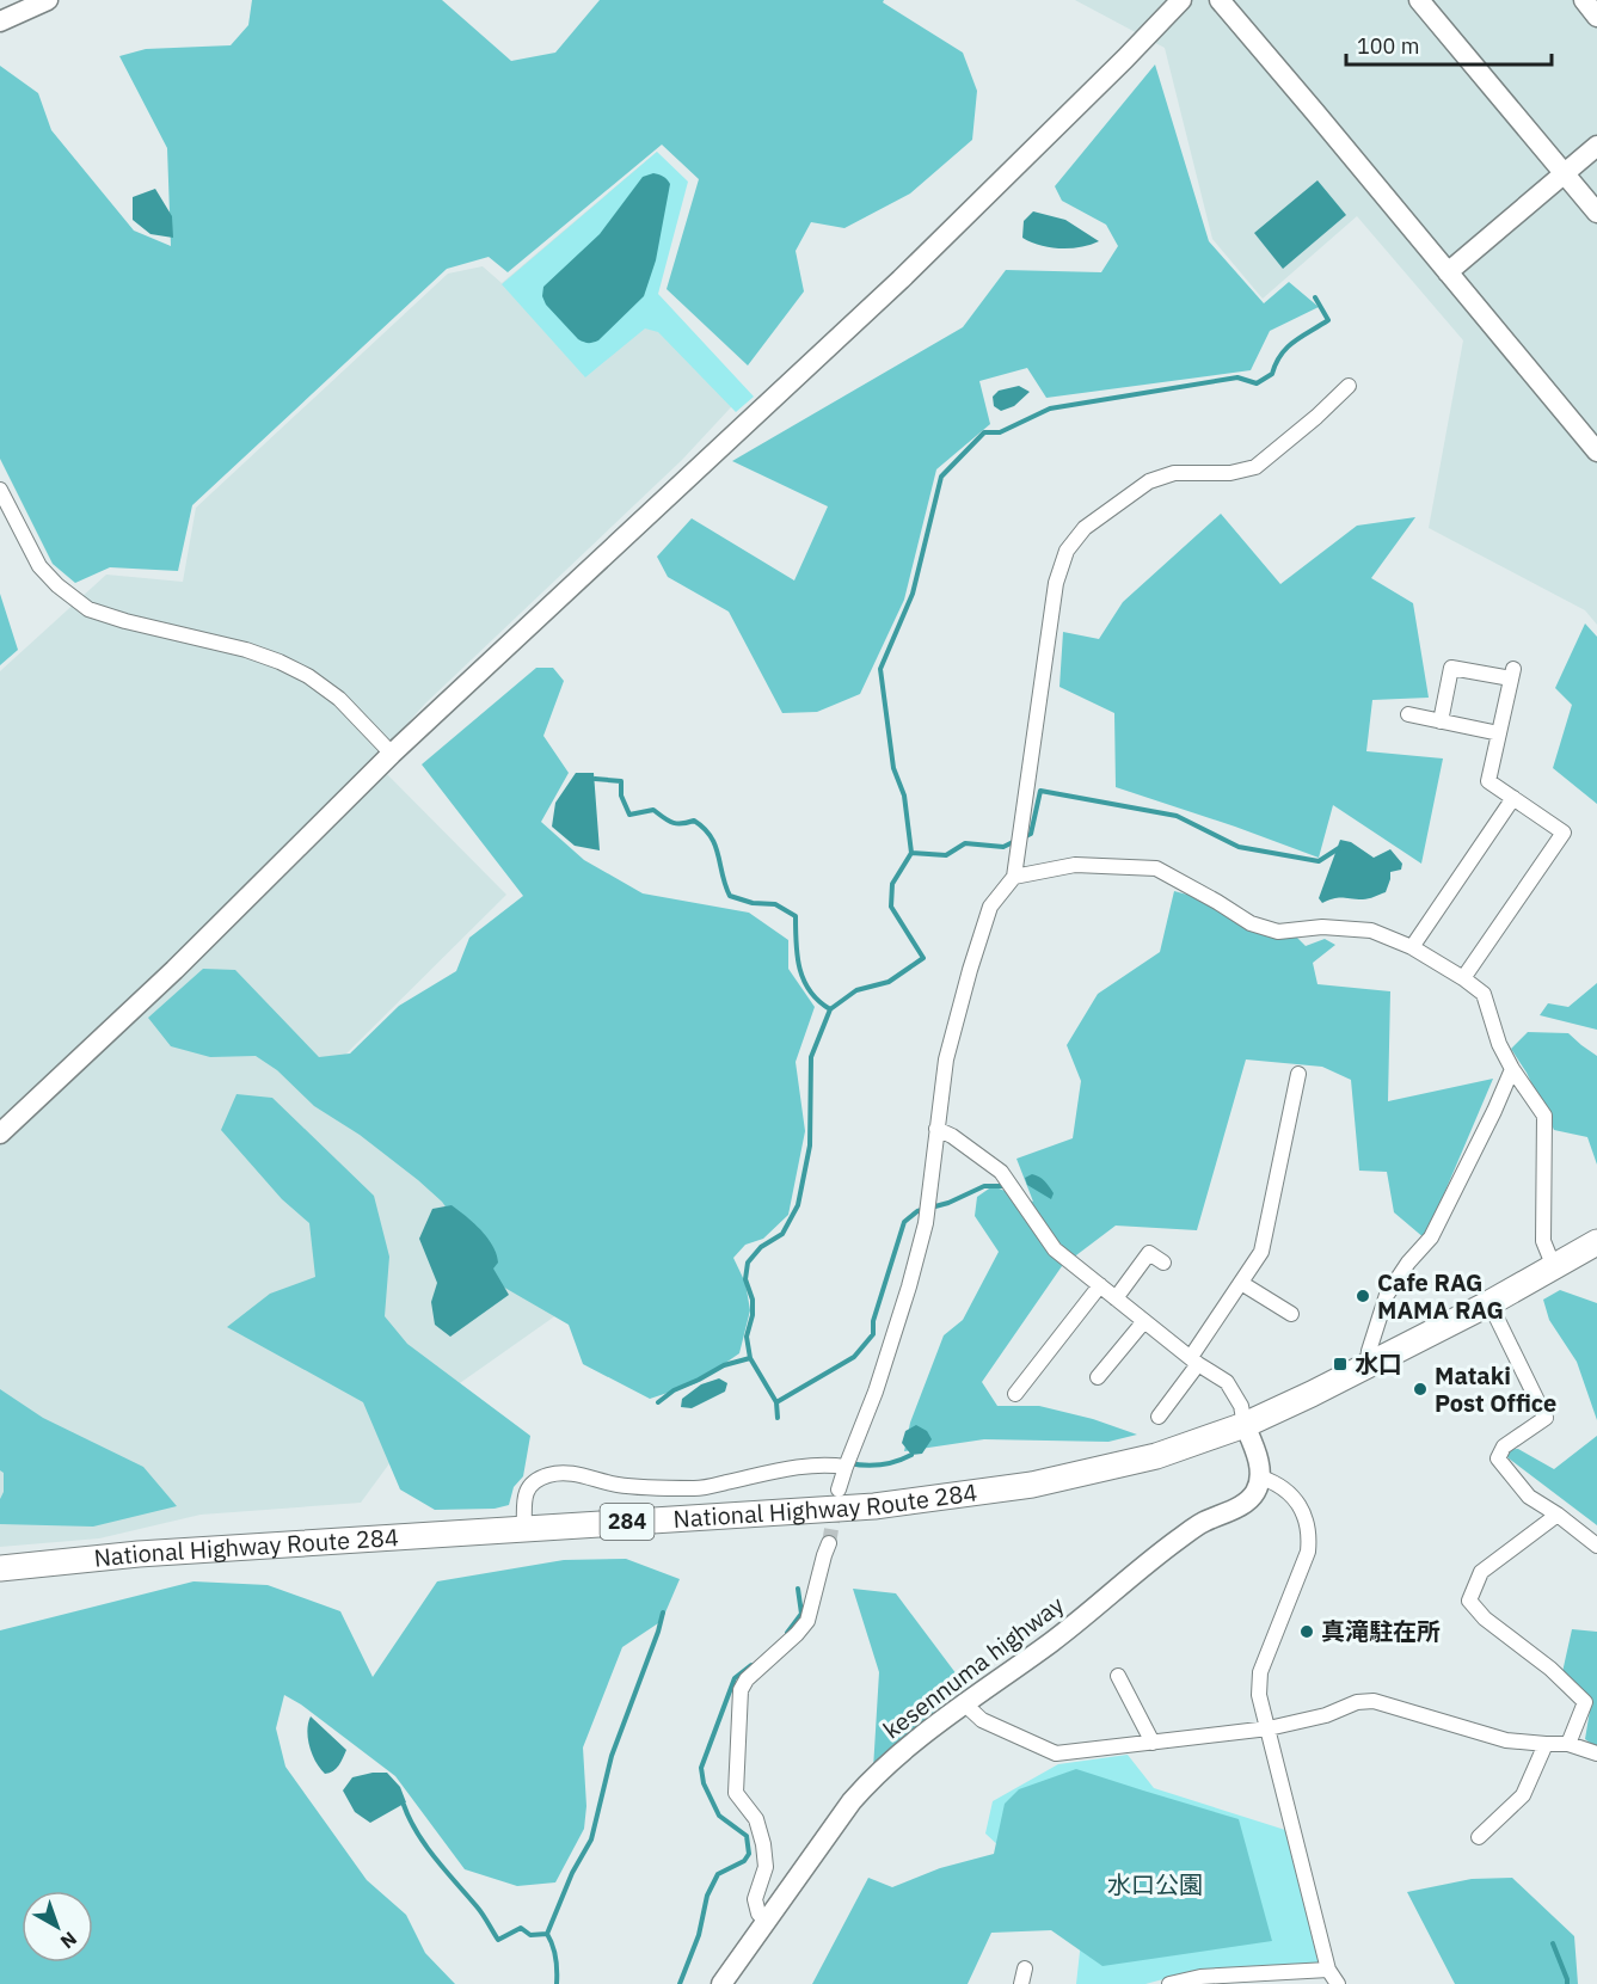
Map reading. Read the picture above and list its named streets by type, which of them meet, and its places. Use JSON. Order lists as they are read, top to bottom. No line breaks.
{"streets":{"highway":["National Highway Route 284","284"],"street":["kesennuma highway"]},"parks":["水口公園"],"places":{"other":["Cafe RAG MAMA RAG","Mataki Post Office","真滝駐在所"],"transit":["水口"]},"scale_bar":"100 m","north":"bottom right"}
